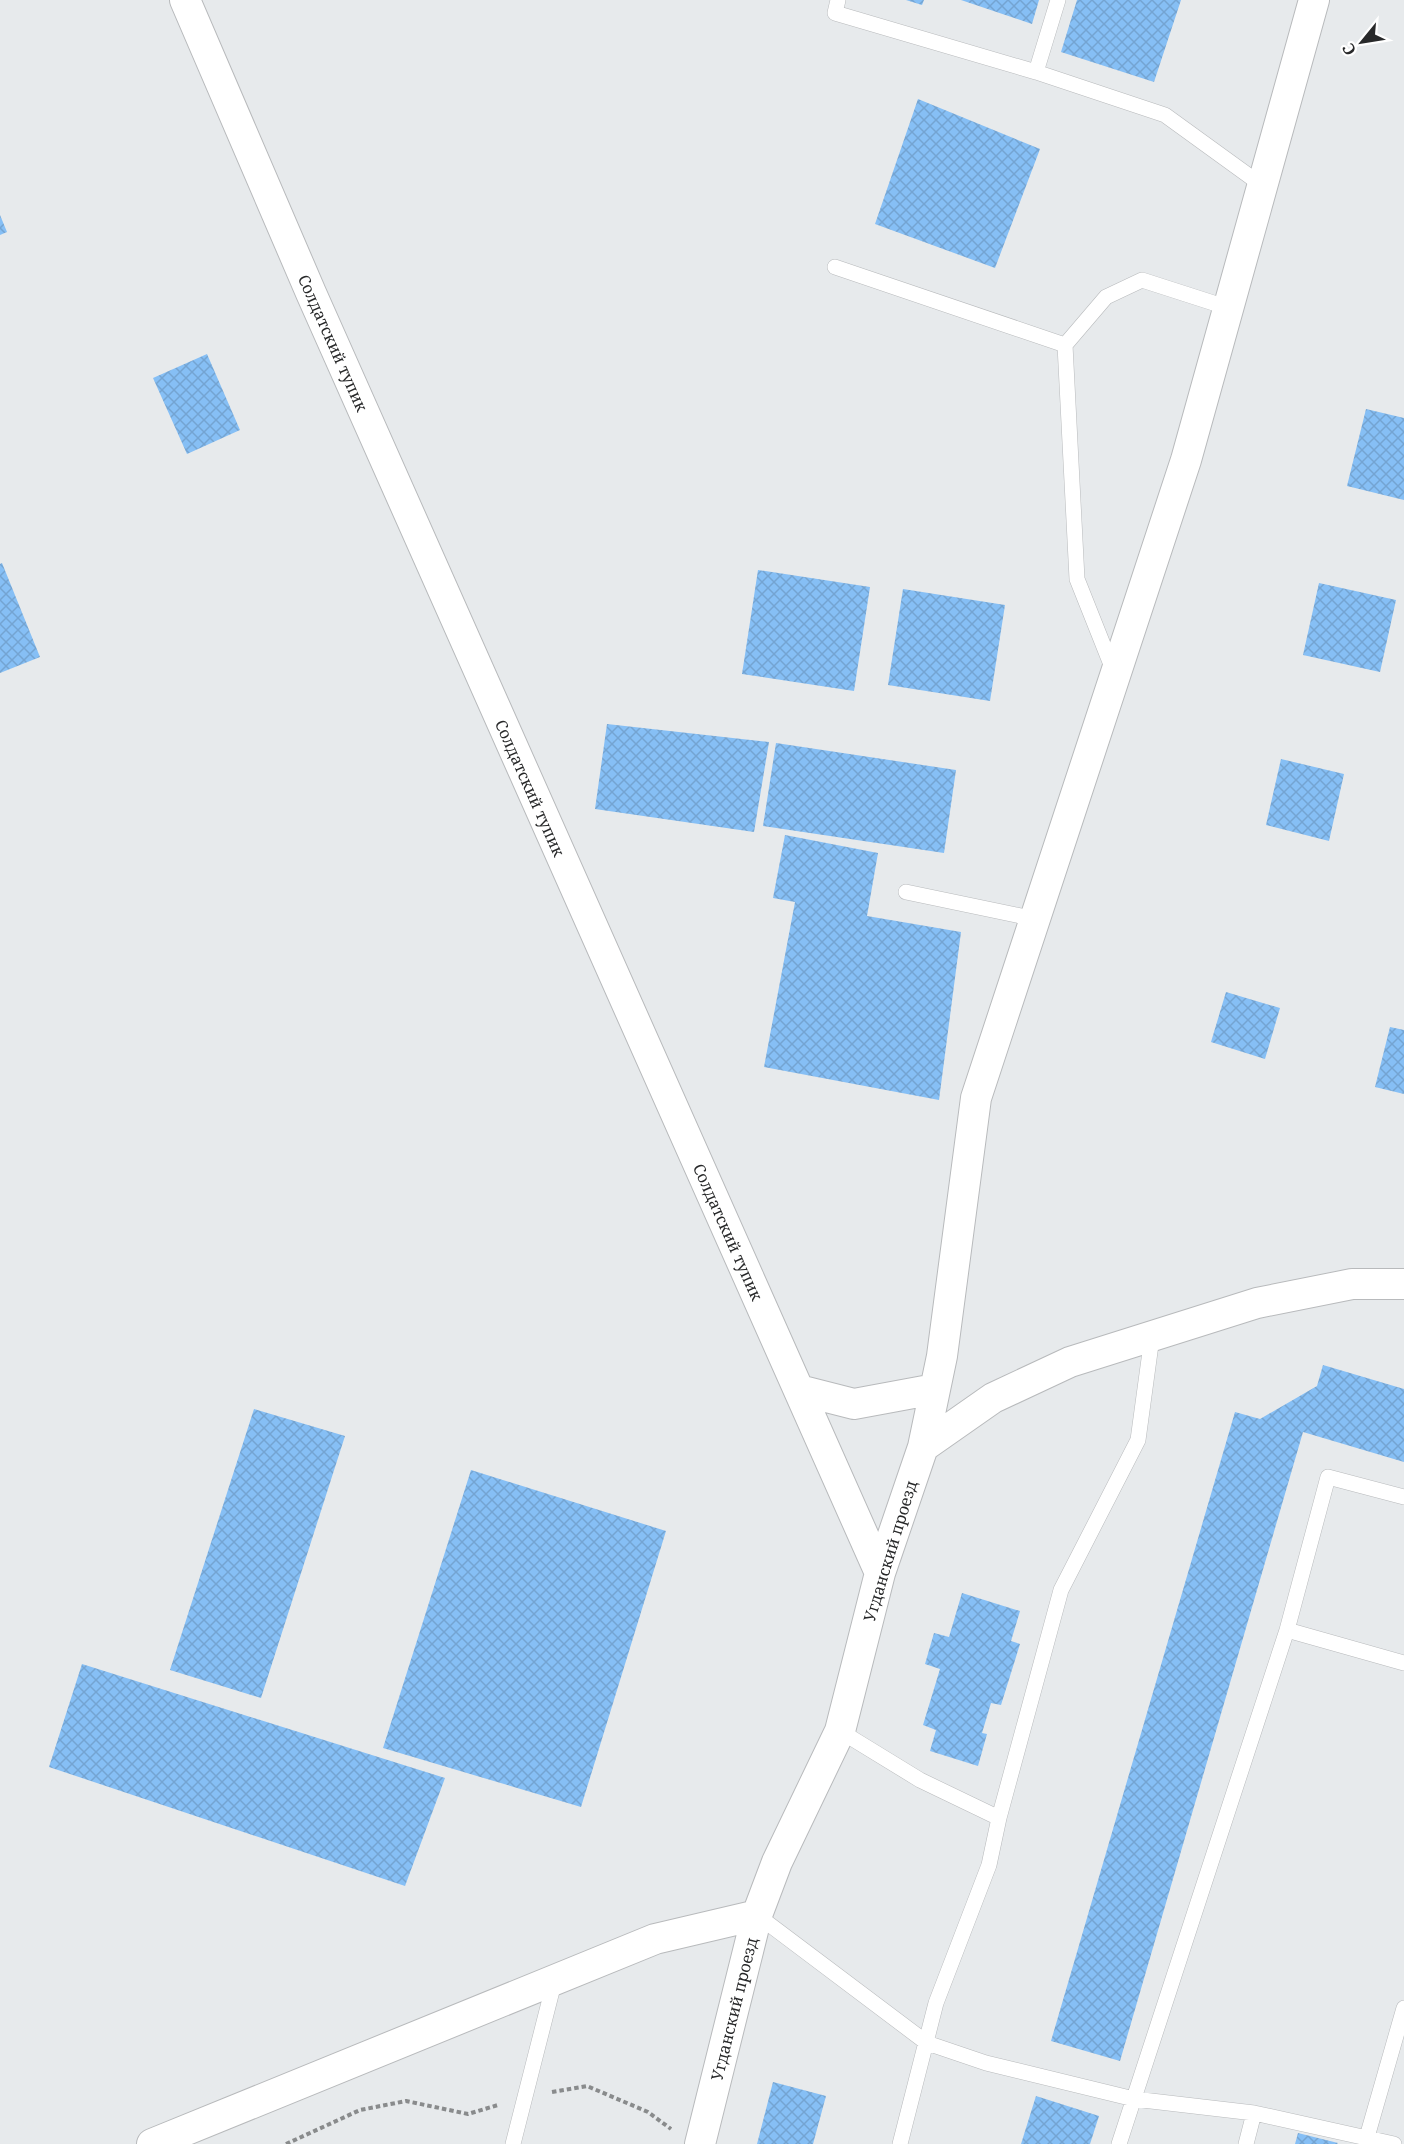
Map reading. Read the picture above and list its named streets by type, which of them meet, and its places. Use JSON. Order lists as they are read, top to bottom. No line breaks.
{"streets":{"street":["Солдатский тупик","Угданский проезд"]},"crossings":[["Солдатский тупик","Угданский проезд"]],"north":"bottom left"}
